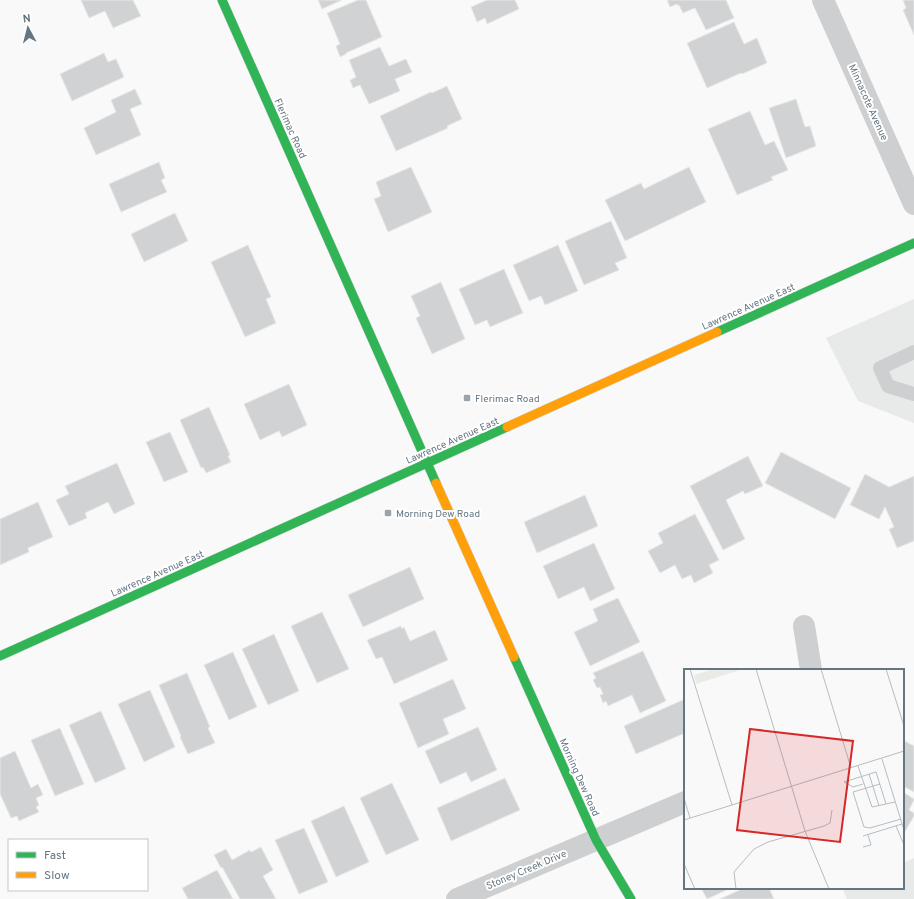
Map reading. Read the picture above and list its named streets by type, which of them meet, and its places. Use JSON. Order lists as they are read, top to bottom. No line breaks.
{"streets":{"main road":["Flerimac Road","Lawrence Avenue East","Morning Dew Road"],"street":["Minnacote Avenue","Stoney Creek Drive"]},"crossings":[["Flerimac Road","Lawrence Avenue East"],["Flerimac Road","Morning Dew Road"],["Lawrence Avenue East","Morning Dew Road"],["Morning Dew Road","Stoney Creek Drive"]],"places":{"transit":["Flerimac Road","Morning Dew Road"]},"legend":["Fast","Slow"],"north":"top"}
